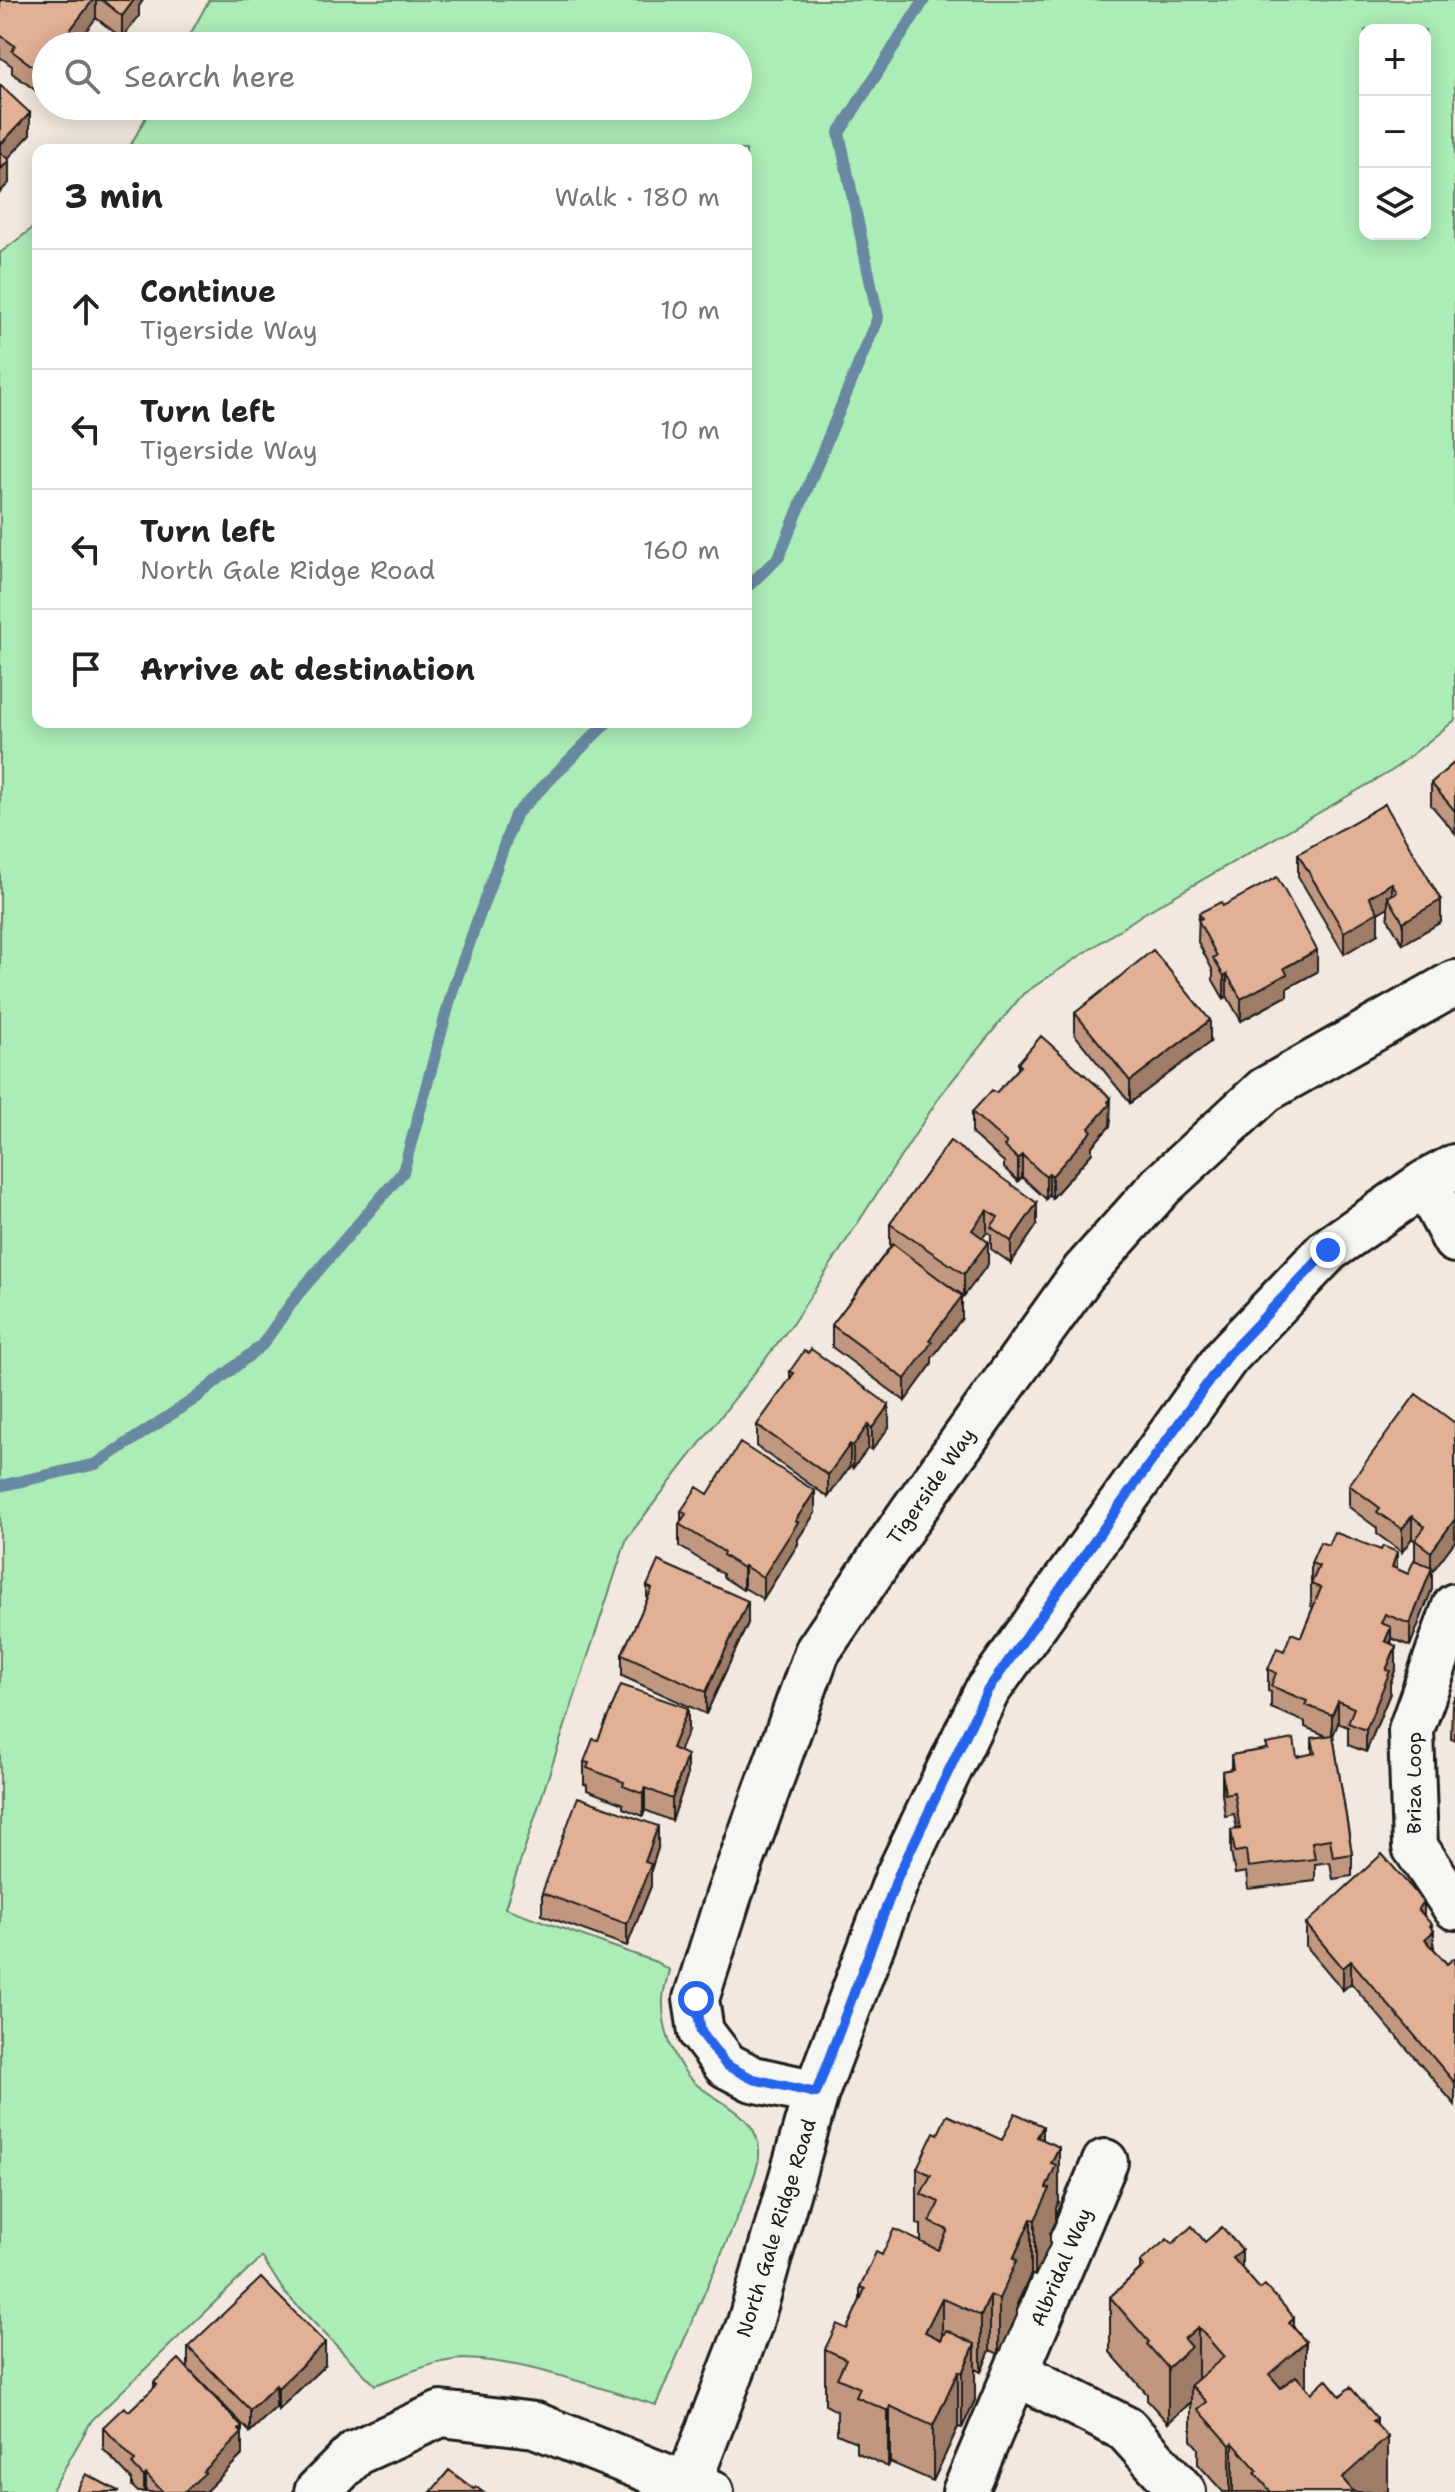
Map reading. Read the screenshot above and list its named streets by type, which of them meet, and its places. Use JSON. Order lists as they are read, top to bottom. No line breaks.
{"streets":{"street":["Tigerside Way","Briza Loop","North Gale Ridge Road","Albridal Way"]},"crossings":[["Tigerside Way","North Gale Ridge Road"]],"page":{"map_buttons":["+","−"],"search":"Search here","heading":["3 min","Walk · 180 m"],"list":[["Continue","Tigerside Way","10 m"],["Turn left","Tigerside Way","10 m"],["Turn left","North Gale Ridge Road","160 m"],"Arrive at destination"]}}
